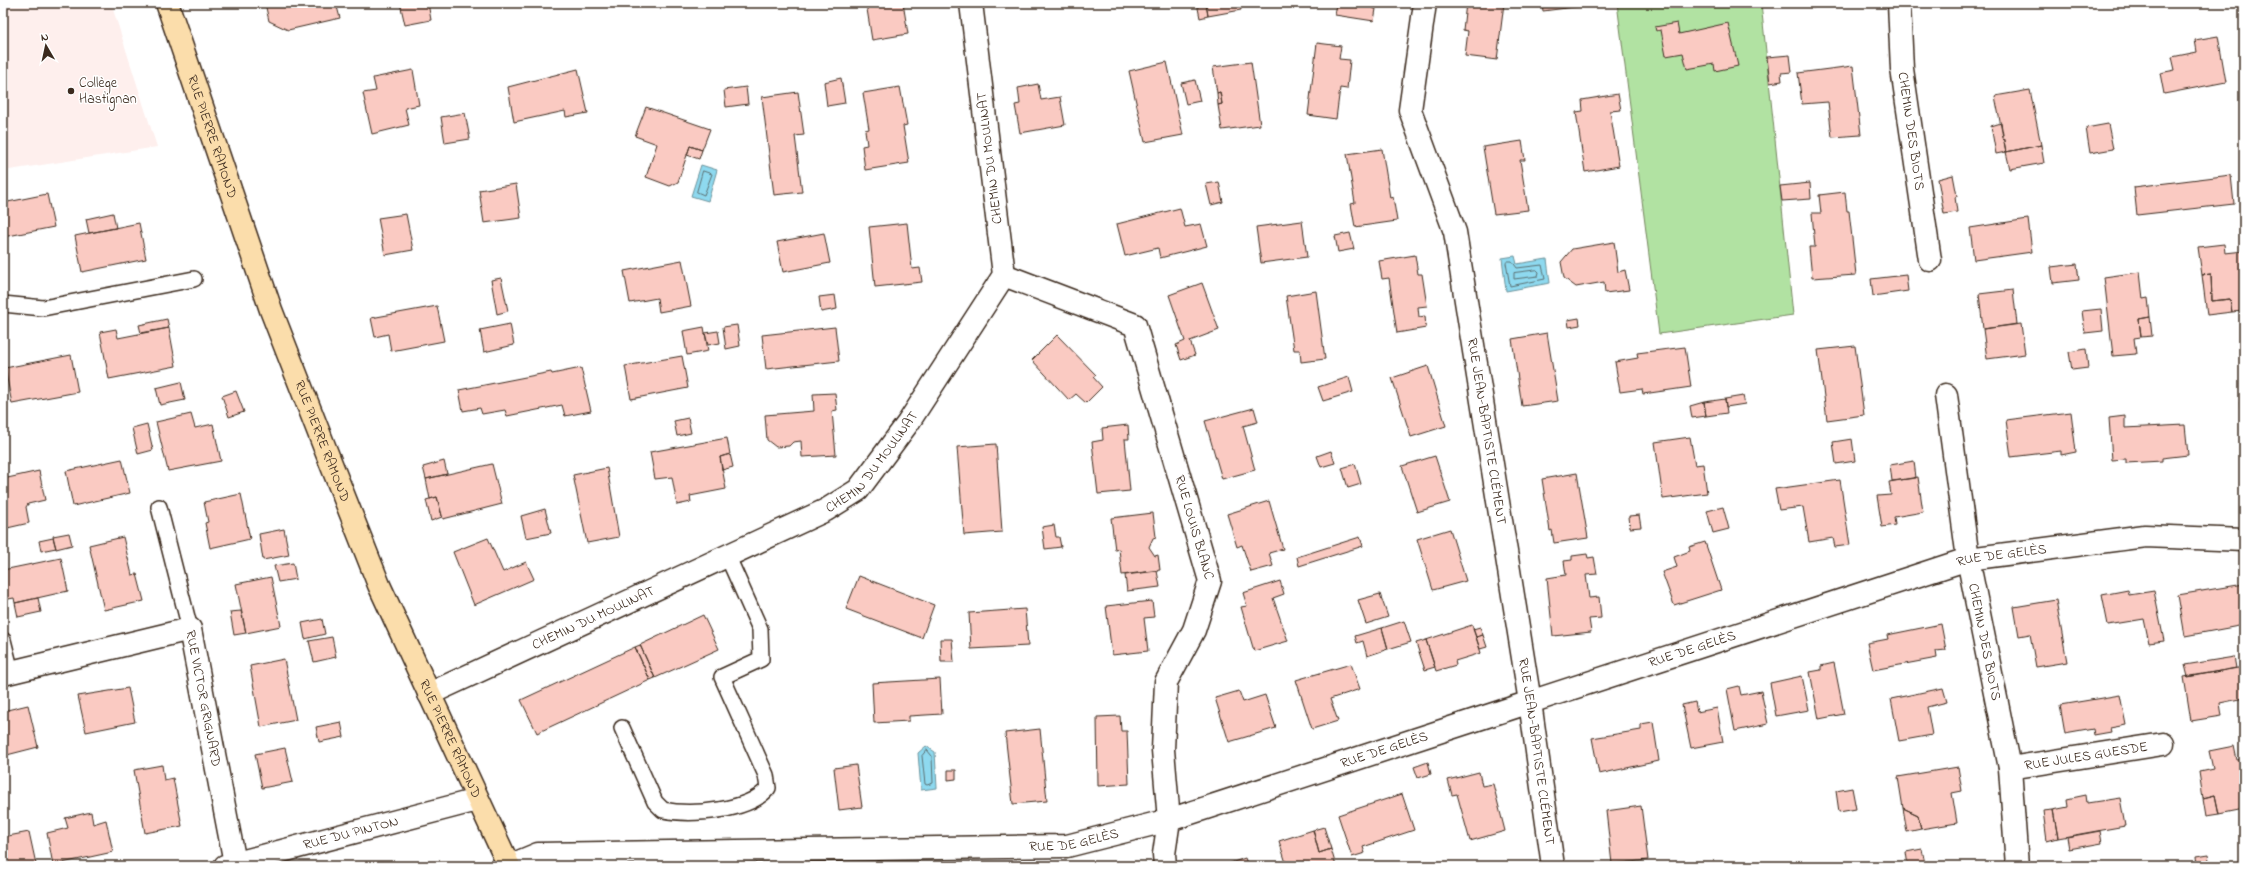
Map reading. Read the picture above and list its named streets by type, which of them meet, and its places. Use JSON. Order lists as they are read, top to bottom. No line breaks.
{"streets":{"main road":["RUE PIERRE RAMOND"],"street":["CHEMIN DES BIOTS","CHEMIN DU MOULINAT","RUE JEAN-BAPTISTE CLÉMENT","RUE LOUIS BLANC","RUE DE GELÈS","RUE VICTOR GRIGNARD","RUE JULES GUESDE","RUE DU PINTON"]},"crossings":[["CHEMIN DES BIOTS","RUE DE GELÈS"],["CHEMIN DES BIOTS","RUE JULES GUESDE"],["RUE PIERRE RAMOND","CHEMIN DU MOULINAT"],["RUE PIERRE RAMOND","RUE DE GELÈS"],["RUE PIERRE RAMOND","RUE DU PINTON"],["CHEMIN DU MOULINAT","RUE LOUIS BLANC"],["RUE JEAN-BAPTISTE CLÉMENT","RUE DE GELÈS"],["RUE LOUIS BLANC","RUE DE GELÈS"],["RUE VICTOR GRIGNARD","RUE DU PINTON"]],"places":["Collège Hastignan"],"north":"top"}
